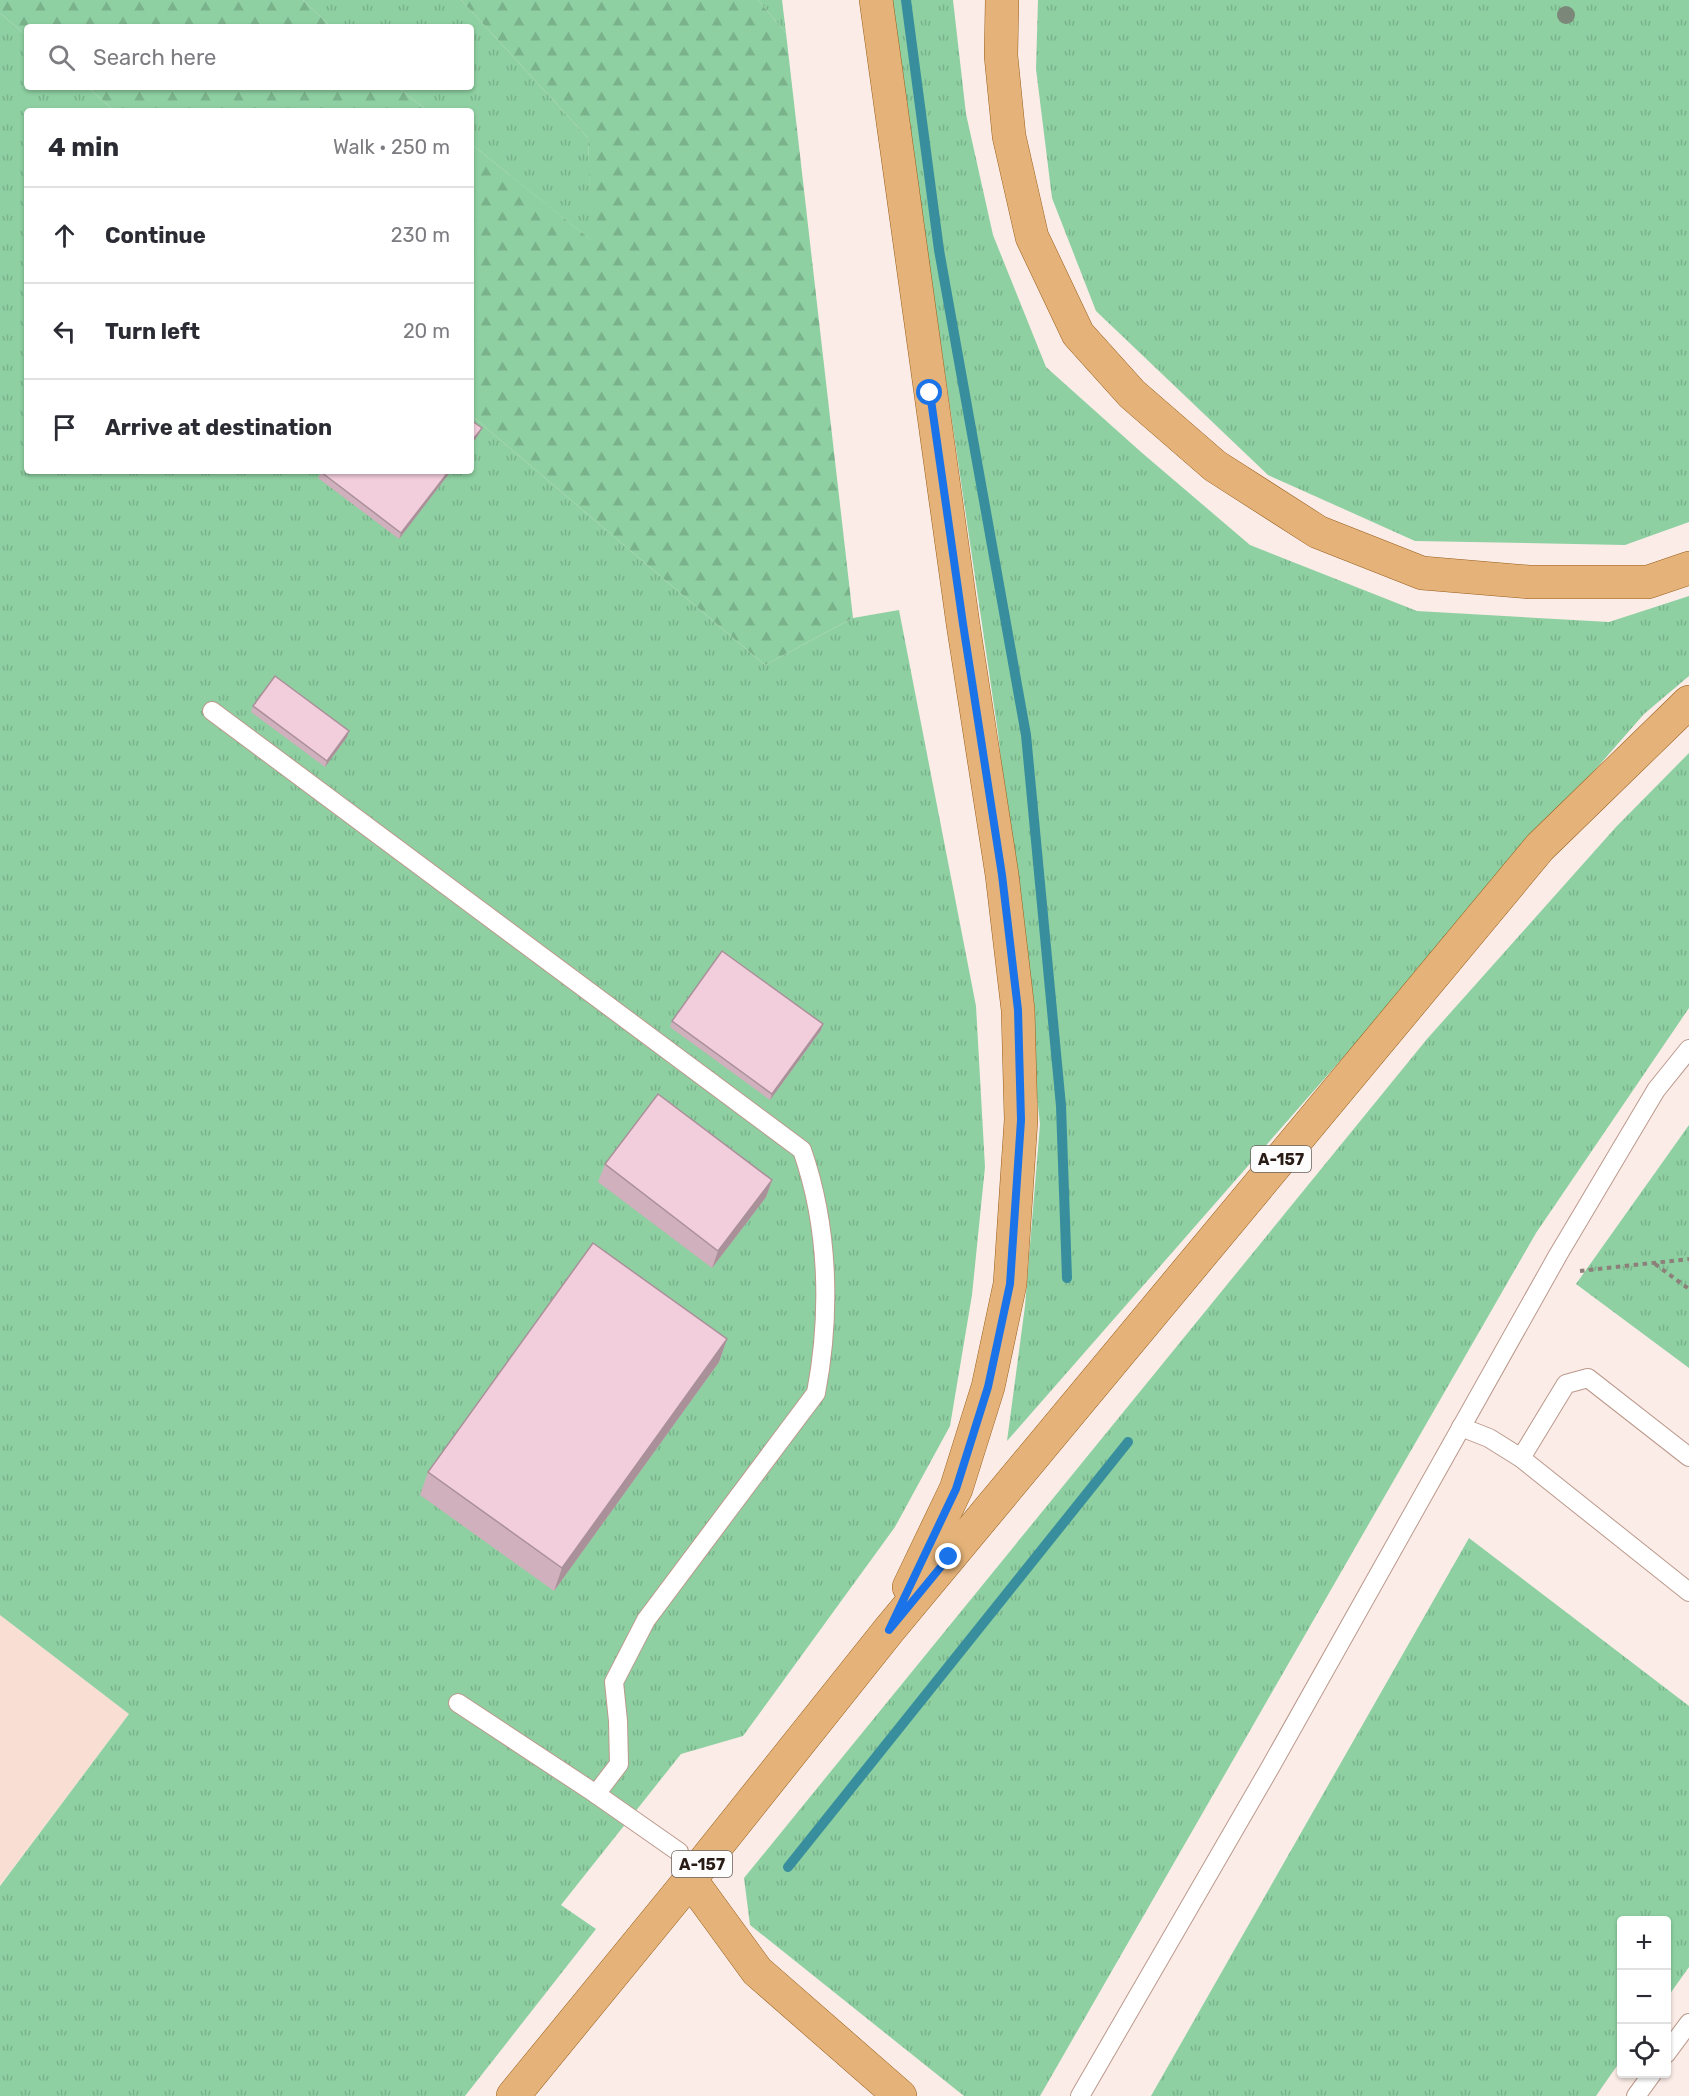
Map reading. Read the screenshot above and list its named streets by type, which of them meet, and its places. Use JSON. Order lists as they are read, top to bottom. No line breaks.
{"streets":{"main road":["А-157"]},"page":{"search":"Search here","heading":["4 min","Walk · 250 m"],"list":[["Continue","230 m"],["Turn left","20 m"],"Arrive at destination"],"map_buttons":["+","−"]}}
